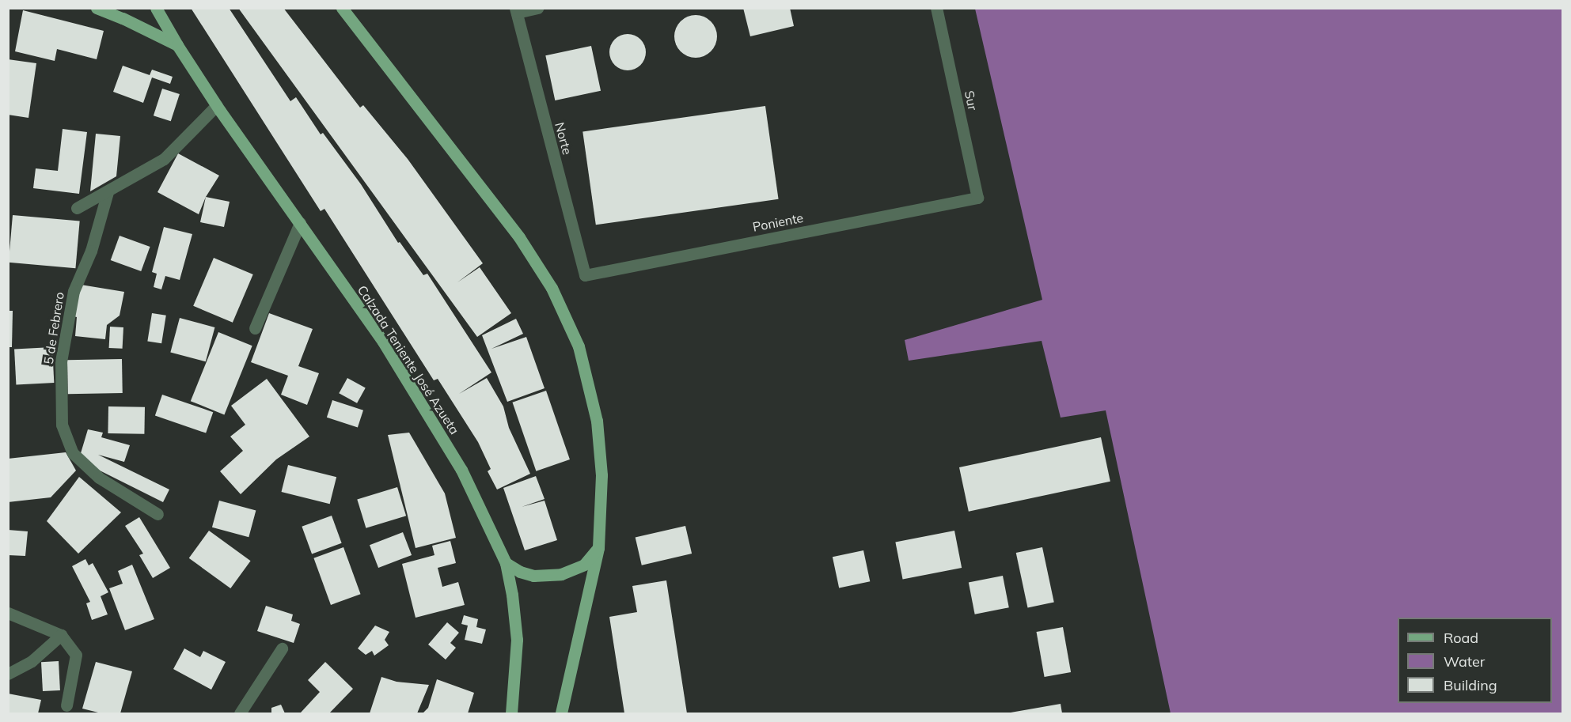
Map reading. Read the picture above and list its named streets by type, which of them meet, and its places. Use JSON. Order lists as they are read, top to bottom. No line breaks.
{"streets":{"main road":["Calzada Teniente José Azueta"],"street":["Sur","Norte","Poniente","5 de Febrero"]},"crossings":[["Sur","Poniente"],["Norte","Poniente"]],"legend":["Road","Water","Building"]}
